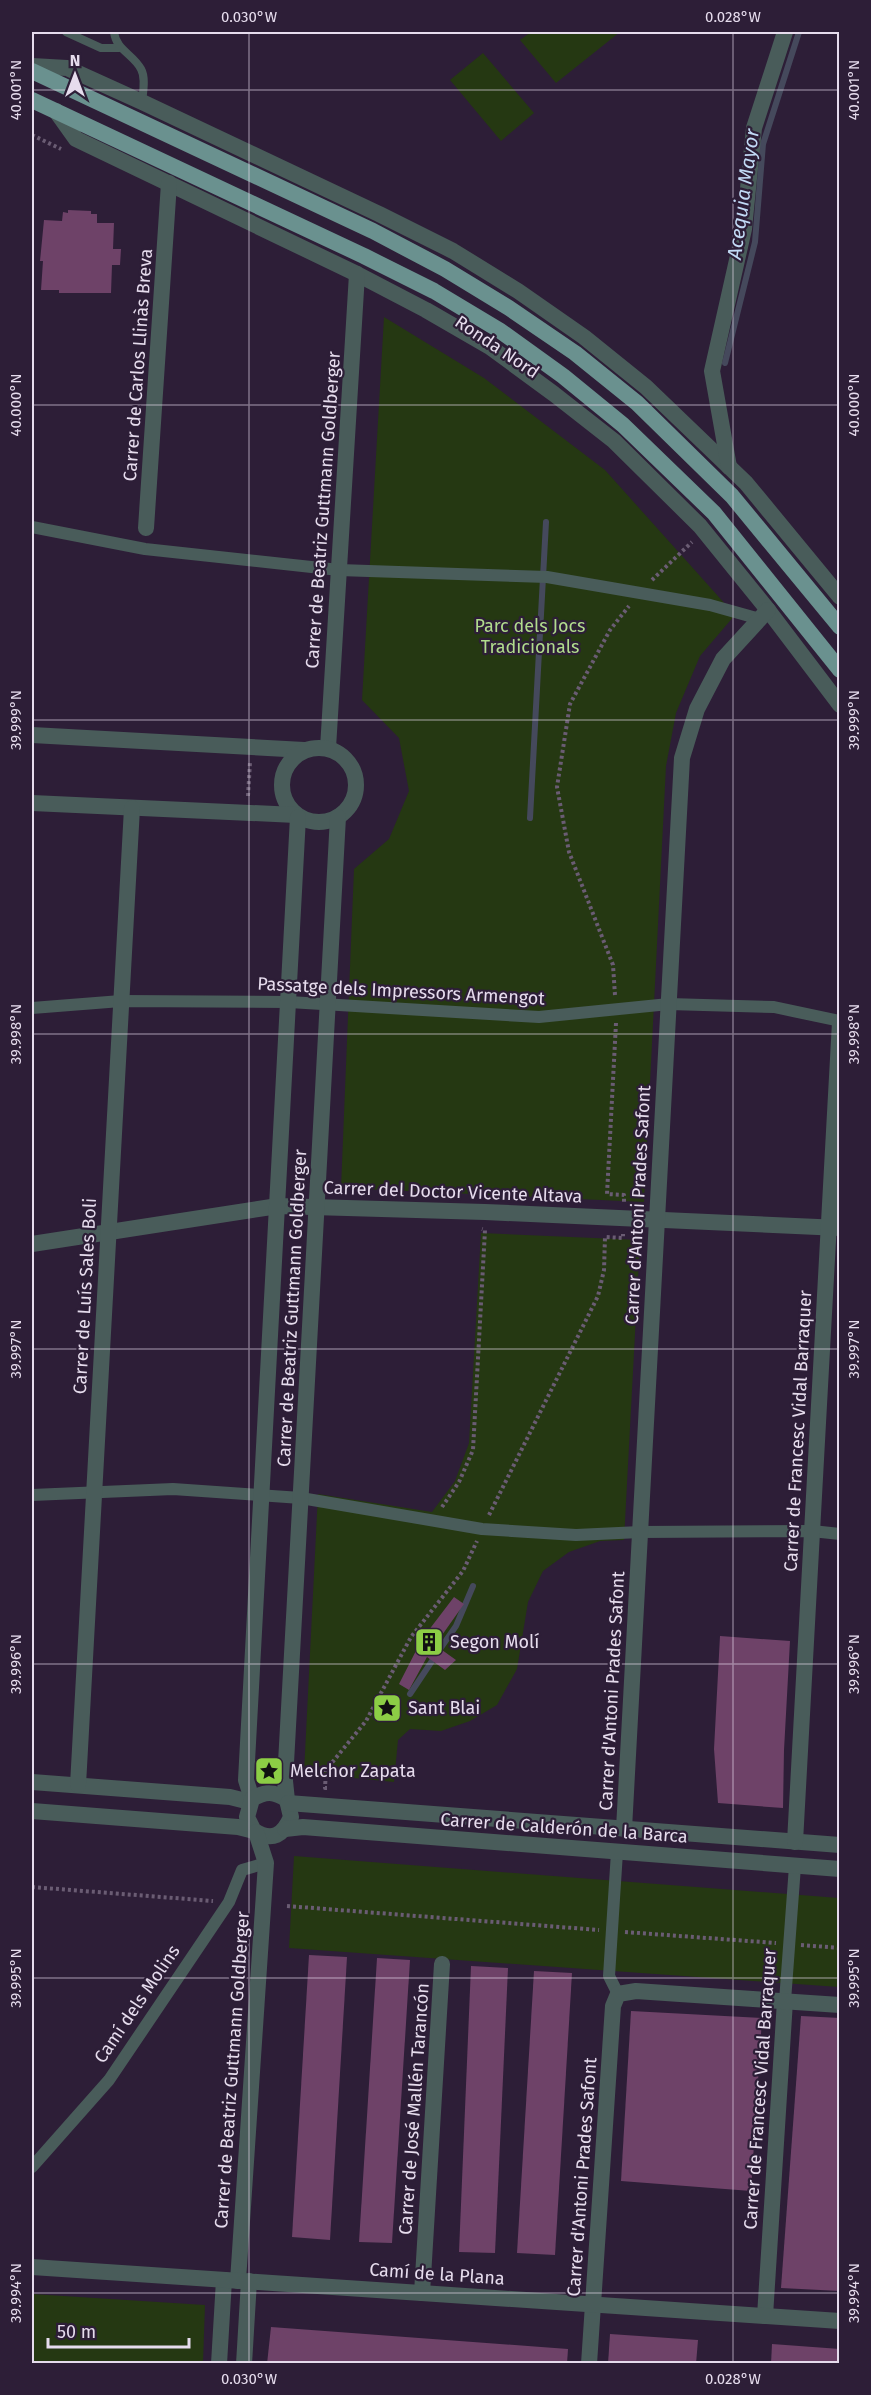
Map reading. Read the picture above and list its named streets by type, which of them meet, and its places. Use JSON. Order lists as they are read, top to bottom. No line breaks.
{"streets":{"main road":["Ronda Nord"],"street":["Carrer de Carlos Llinàs Breva","Carrer de Beatriz Guttmann Goldberger","Passatge dels Impressors Armengot","Carrer del Doctor Vicente Altava","Carrer d'Antoni Prades Safont","Carrer de Luís Sales Boli","Carrer de Francesc Vidal Barraquer","Carrer de Calderón de la Barca","Camí dels Molins","Carrer de José Mallén Tarancón","Camí de la Plana"]},"crossings":[["Ronda Nord","Carrer de Carlos Llinàs Breva"],["Ronda Nord","Carrer de Beatriz Guttmann Goldberger"],["Ronda Nord","Carrer d'Antoni Prades Safont"],["Carrer de Beatriz Guttmann Goldberger","Passatge dels Impressors Armengot"],["Carrer de Beatriz Guttmann Goldberger","Carrer del Doctor Vicente Altava"],["Carrer de Beatriz Guttmann Goldberger","Carrer de Calderón de la Barca"],["Carrer de Beatriz Guttmann Goldberger","Camí dels Molins"],["Carrer de Beatriz Guttmann Goldberger","Camí de la Plana"],["Passatge dels Impressors Armengot","Carrer d'Antoni Prades Safont"],["Passatge dels Impressors Armengot","Carrer de Luís Sales Boli"],["Passatge dels Impressors Armengot","Carrer de Francesc Vidal Barraquer"],["Carrer del Doctor Vicente Altava","Carrer d'Antoni Prades Safont"],["Carrer del Doctor Vicente Altava","Carrer de Luís Sales Boli"],["Carrer del Doctor Vicente Altava","Carrer de Francesc Vidal Barraquer"],["Carrer d'Antoni Prades Safont","Carrer de Calderón de la Barca"],["Carrer d'Antoni Prades Safont","Camí de la Plana"],["Carrer de Francesc Vidal Barraquer","Carrer de Calderón de la Barca"],["Carrer de Francesc Vidal Barraquer","Camí de la Plana"],["Carrer de José Mallén Tarancón","Camí de la Plana"]],"water":["Acequia Mayor"],"parks":["Parc dels Jocs Tradicionals"],"places":{"building":["Segon Molí"],"place":["Sant Blai","Melchor Zapata"]},"scale_bar":"50 m","north":"top","coordinates":["0.030°W","0.028°W","40.001°N","40.000°N","39.999°N","39.998°N","39.997°N","39.996°N","39.995°N","39.994°N"]}
